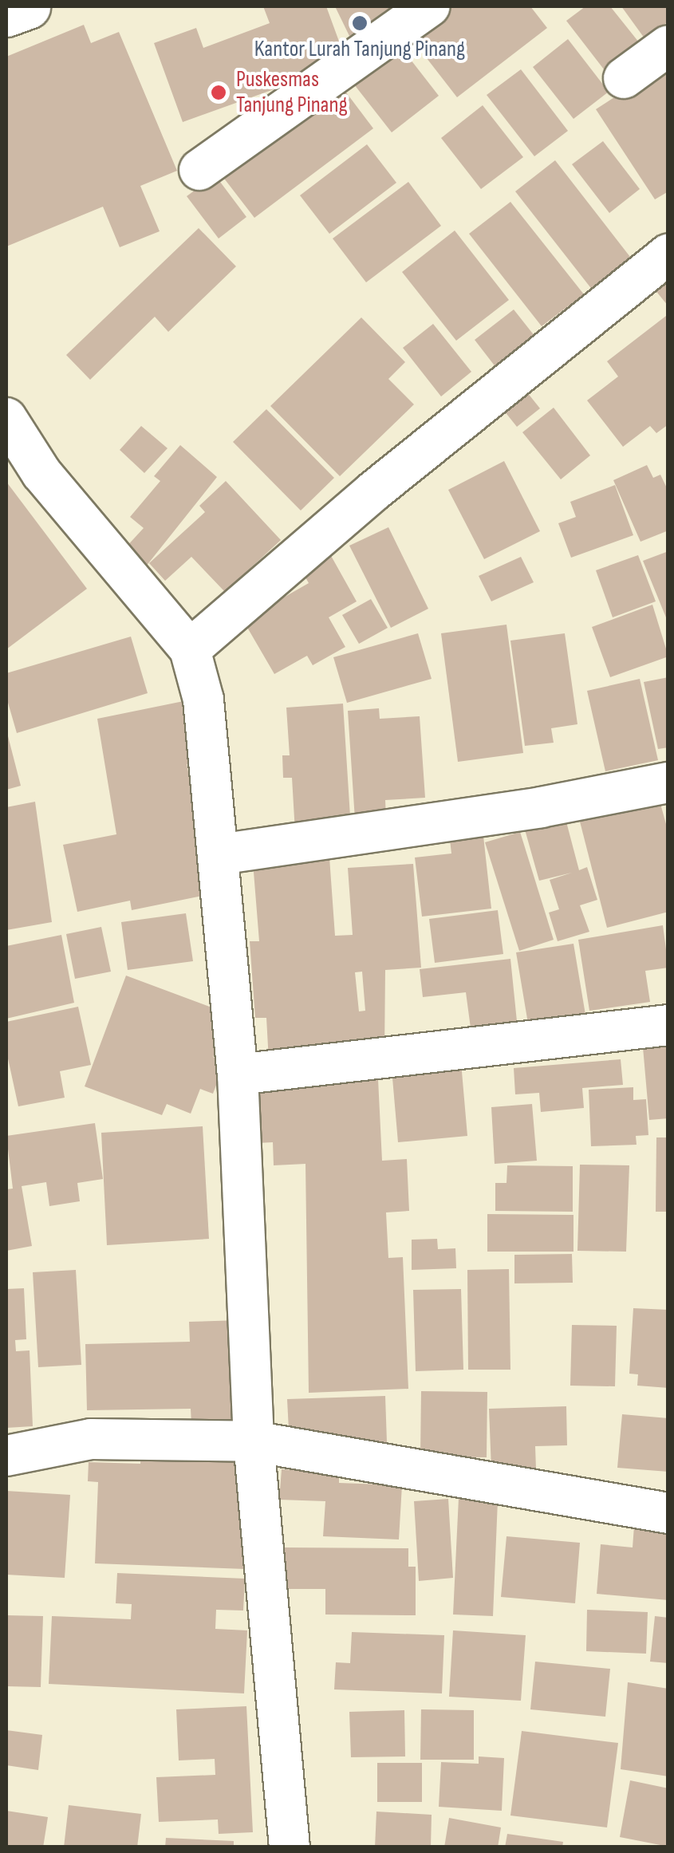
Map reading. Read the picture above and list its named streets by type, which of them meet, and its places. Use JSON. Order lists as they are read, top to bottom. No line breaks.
{"places":["Kantor Lurah Tanjung Pinang","Puskesmas Tanjung Pinang"]}
